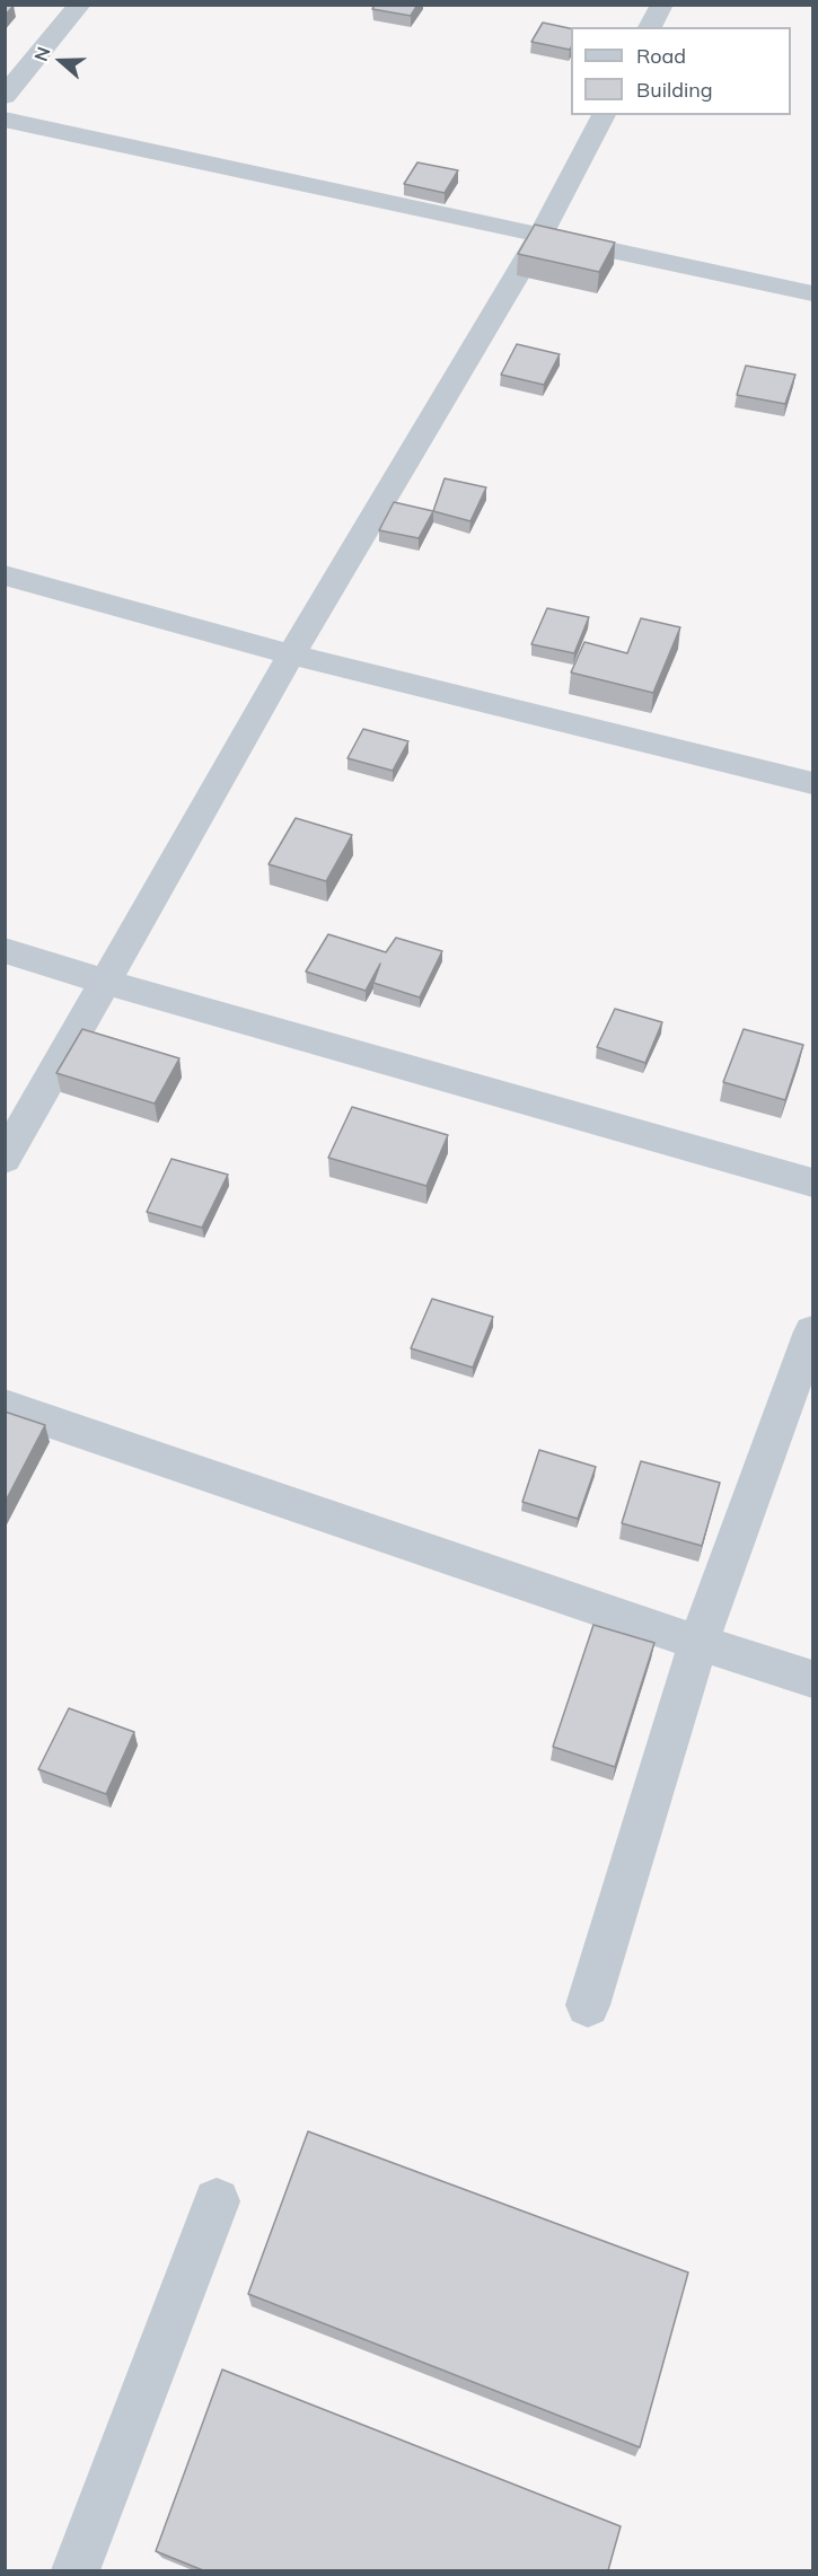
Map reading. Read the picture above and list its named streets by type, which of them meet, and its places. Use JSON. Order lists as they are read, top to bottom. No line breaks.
{"legend":["Road","Building"],"north":"left"}
